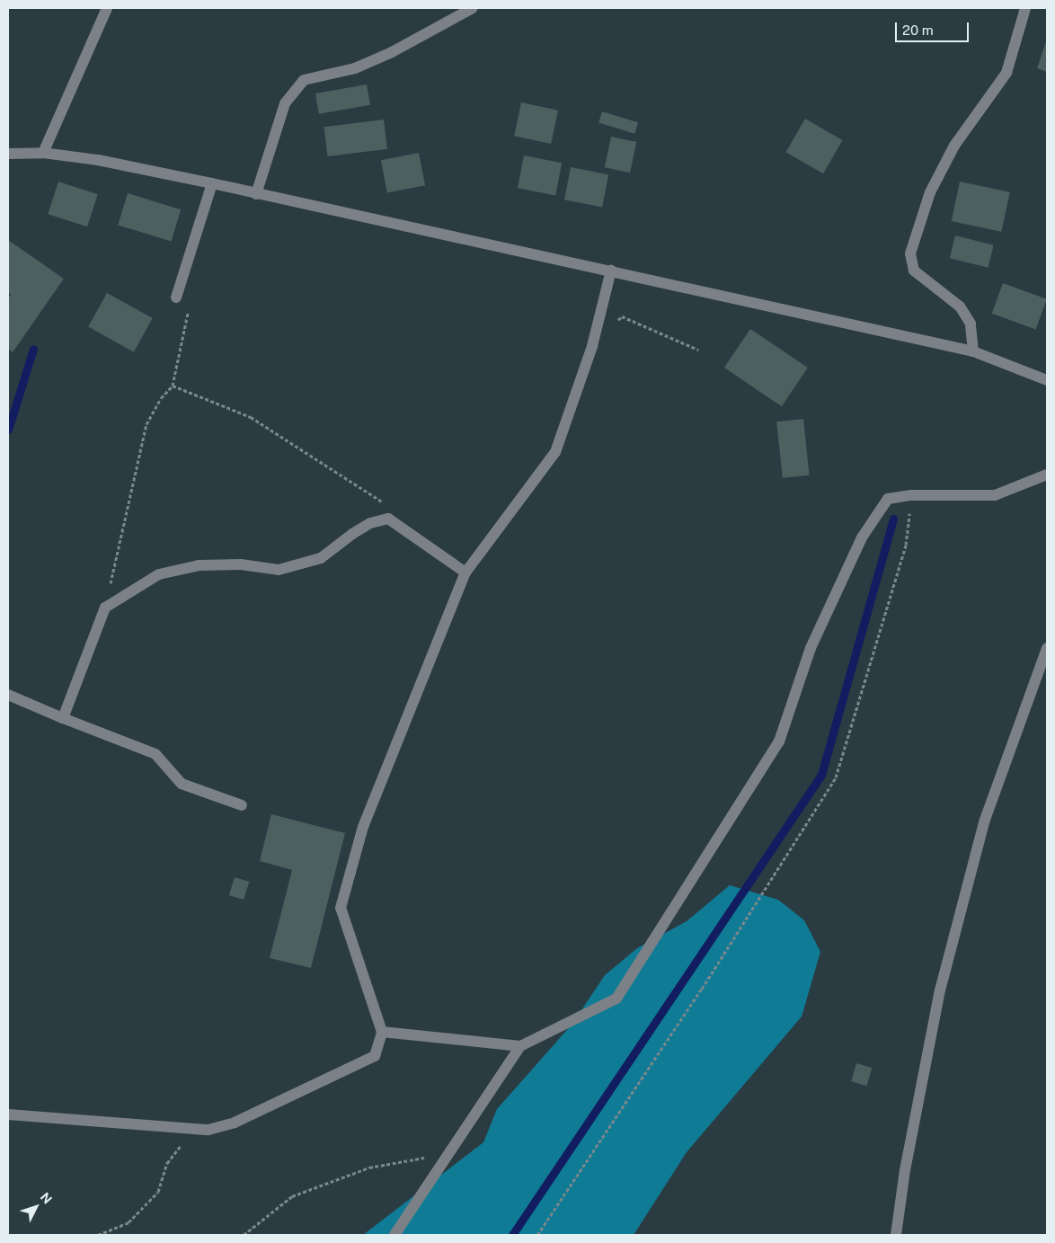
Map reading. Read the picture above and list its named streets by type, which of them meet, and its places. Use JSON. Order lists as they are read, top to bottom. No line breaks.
{"scale_bar":"20 m","north":"top right"}
